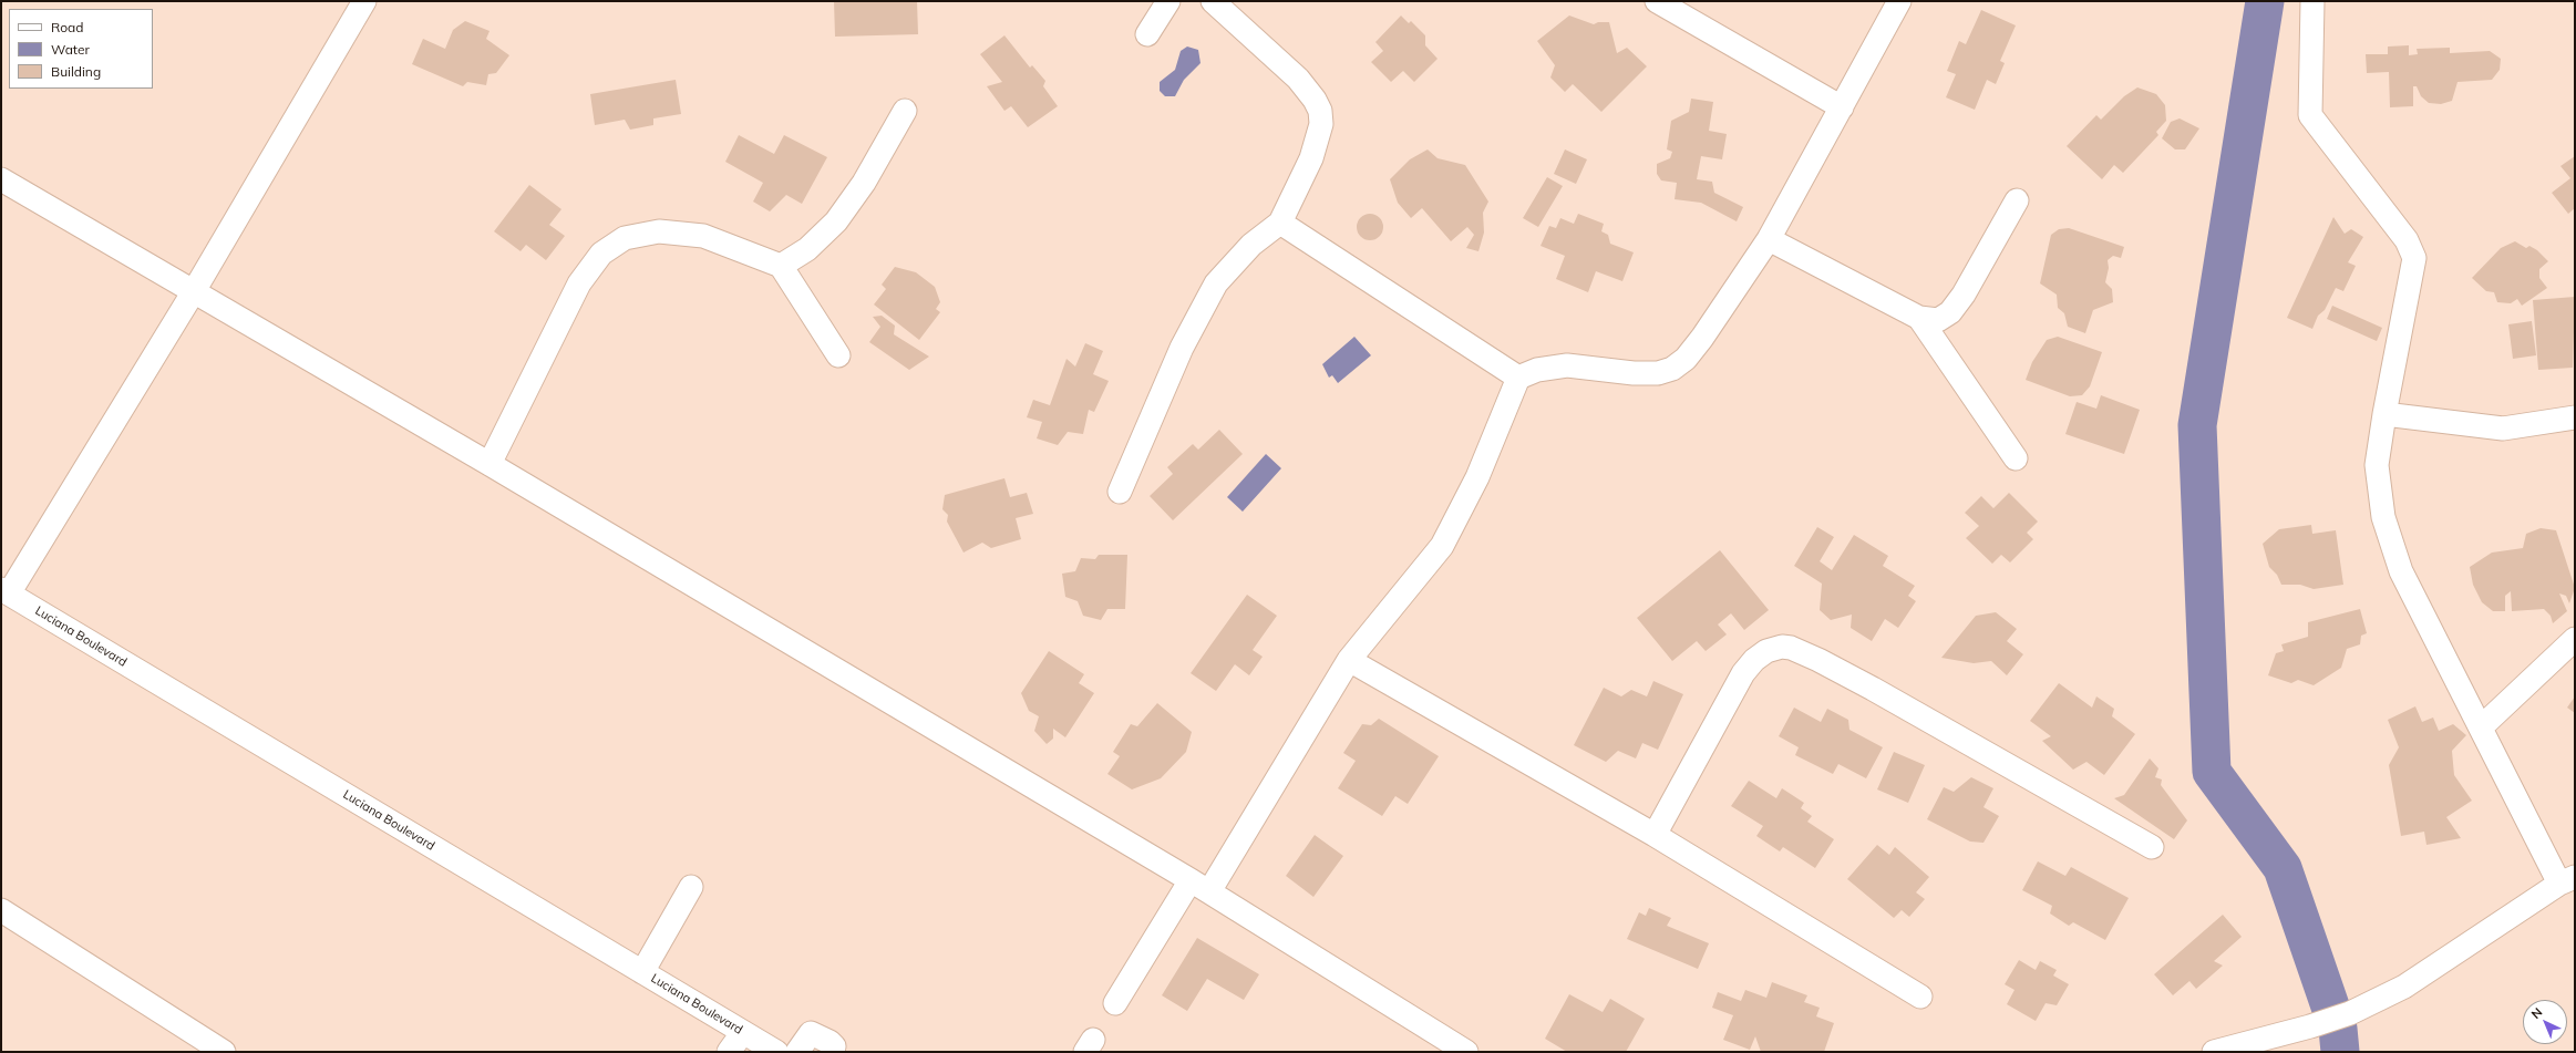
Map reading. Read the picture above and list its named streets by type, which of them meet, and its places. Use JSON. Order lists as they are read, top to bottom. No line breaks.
{"streets":{"street":["Luciana Boulevard"]},"legend":["Road","Water","Building"],"north":"top left"}
